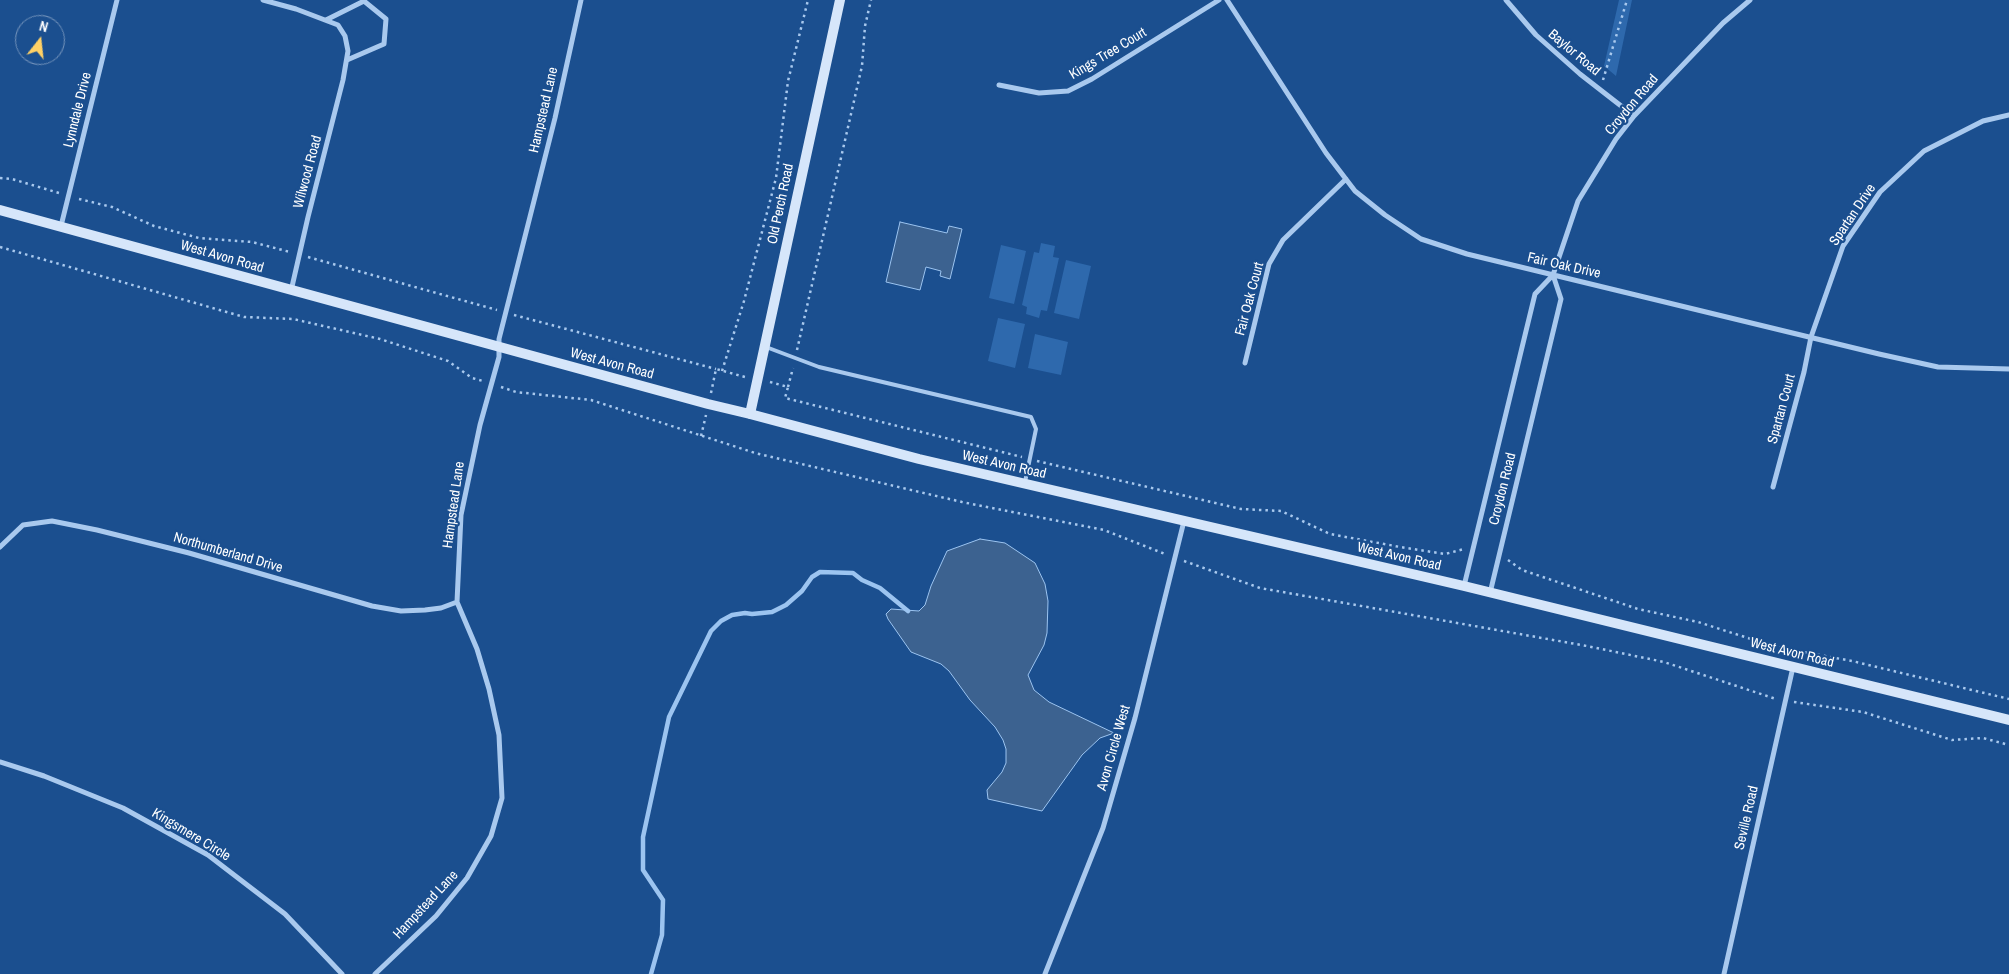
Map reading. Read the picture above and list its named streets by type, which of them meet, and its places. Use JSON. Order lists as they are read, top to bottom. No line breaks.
{"streets":{"street":["Baylor Road","Kings Tree Court","Croydon Road","Lynndale Drive","Hampstead Lane","Wilwood Road","Old Perch Road","Spartan Drive","West Avon Road","Fair Oak Drive","Fair Oak Court","Spartan Court","Northumberland Drive","Avon Circle West","Seville Road","Kingsmere Circle"]},"crossings":[["Baylor Road","Croydon Road"],["Croydon Road","West Avon Road"],["Croydon Road","Fair Oak Drive"],["Lynndale Drive","West Avon Road"],["Hampstead Lane","West Avon Road"],["Hampstead Lane","Northumberland Drive"],["Wilwood Road","West Avon Road"],["Old Perch Road","West Avon Road"],["Spartan Drive","Fair Oak Drive"],["Spartan Drive","Spartan Court"],["West Avon Road","Avon Circle West"],["West Avon Road","Seville Road"],["Fair Oak Drive","Fair Oak Court"],["Fair Oak Drive","Spartan Court"]],"north":"top"}
